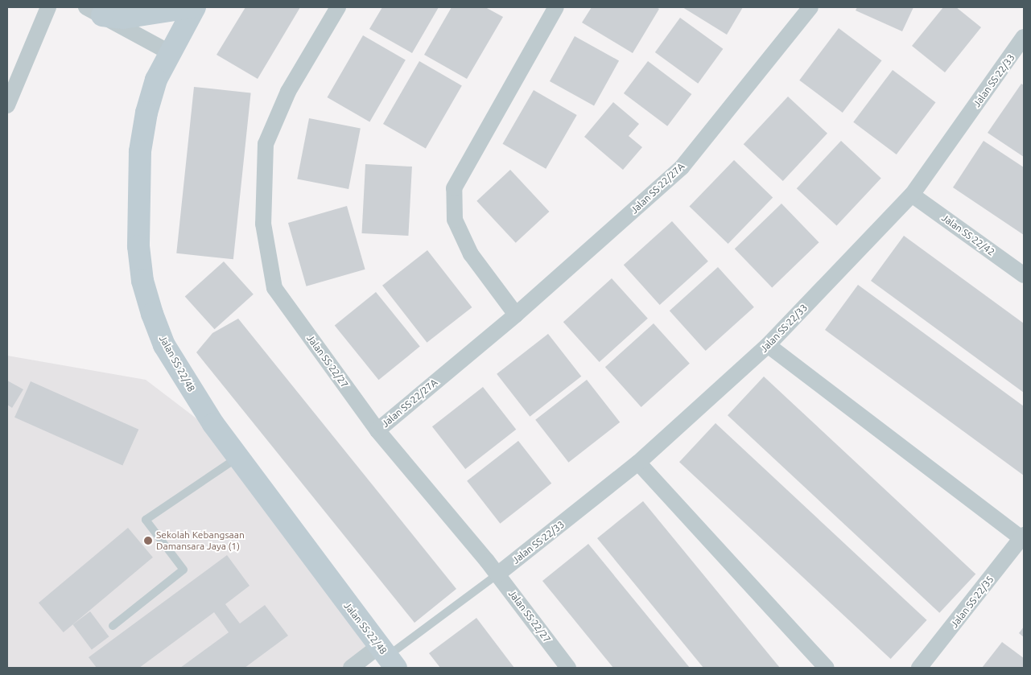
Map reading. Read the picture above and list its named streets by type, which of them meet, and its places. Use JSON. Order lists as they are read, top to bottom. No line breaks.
{"streets":{"street":["Jalan SS 22/33","Jalan SS 22/27A","Jalan SS 22/42","Jalan SS 22/27","Jalan SS 22/48","Jalan SS 22/35"]},"crossings":[["Jalan SS 22/33","Jalan SS 22/42"],["Jalan SS 22/33","Jalan SS 22/27"],["Jalan SS 22/27A","Jalan SS 22/27"]],"places":["Sekolah Kebangsaan Damansara Jaya (1)"]}
